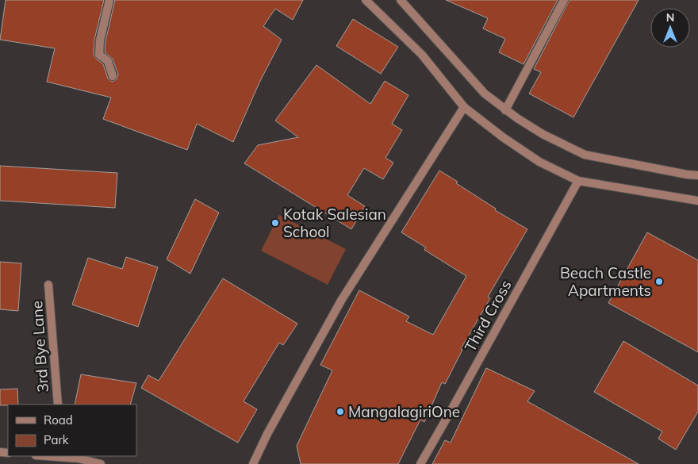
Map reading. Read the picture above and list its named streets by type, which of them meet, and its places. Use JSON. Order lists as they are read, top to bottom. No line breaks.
{"streets":{"street":["Third Cross","3rd Bye Lane"]},"places":["Kotak Salesian School","Beach Castle Apartments","MangalagiriOne"],"legend":["Road","Park"],"north":"top"}
